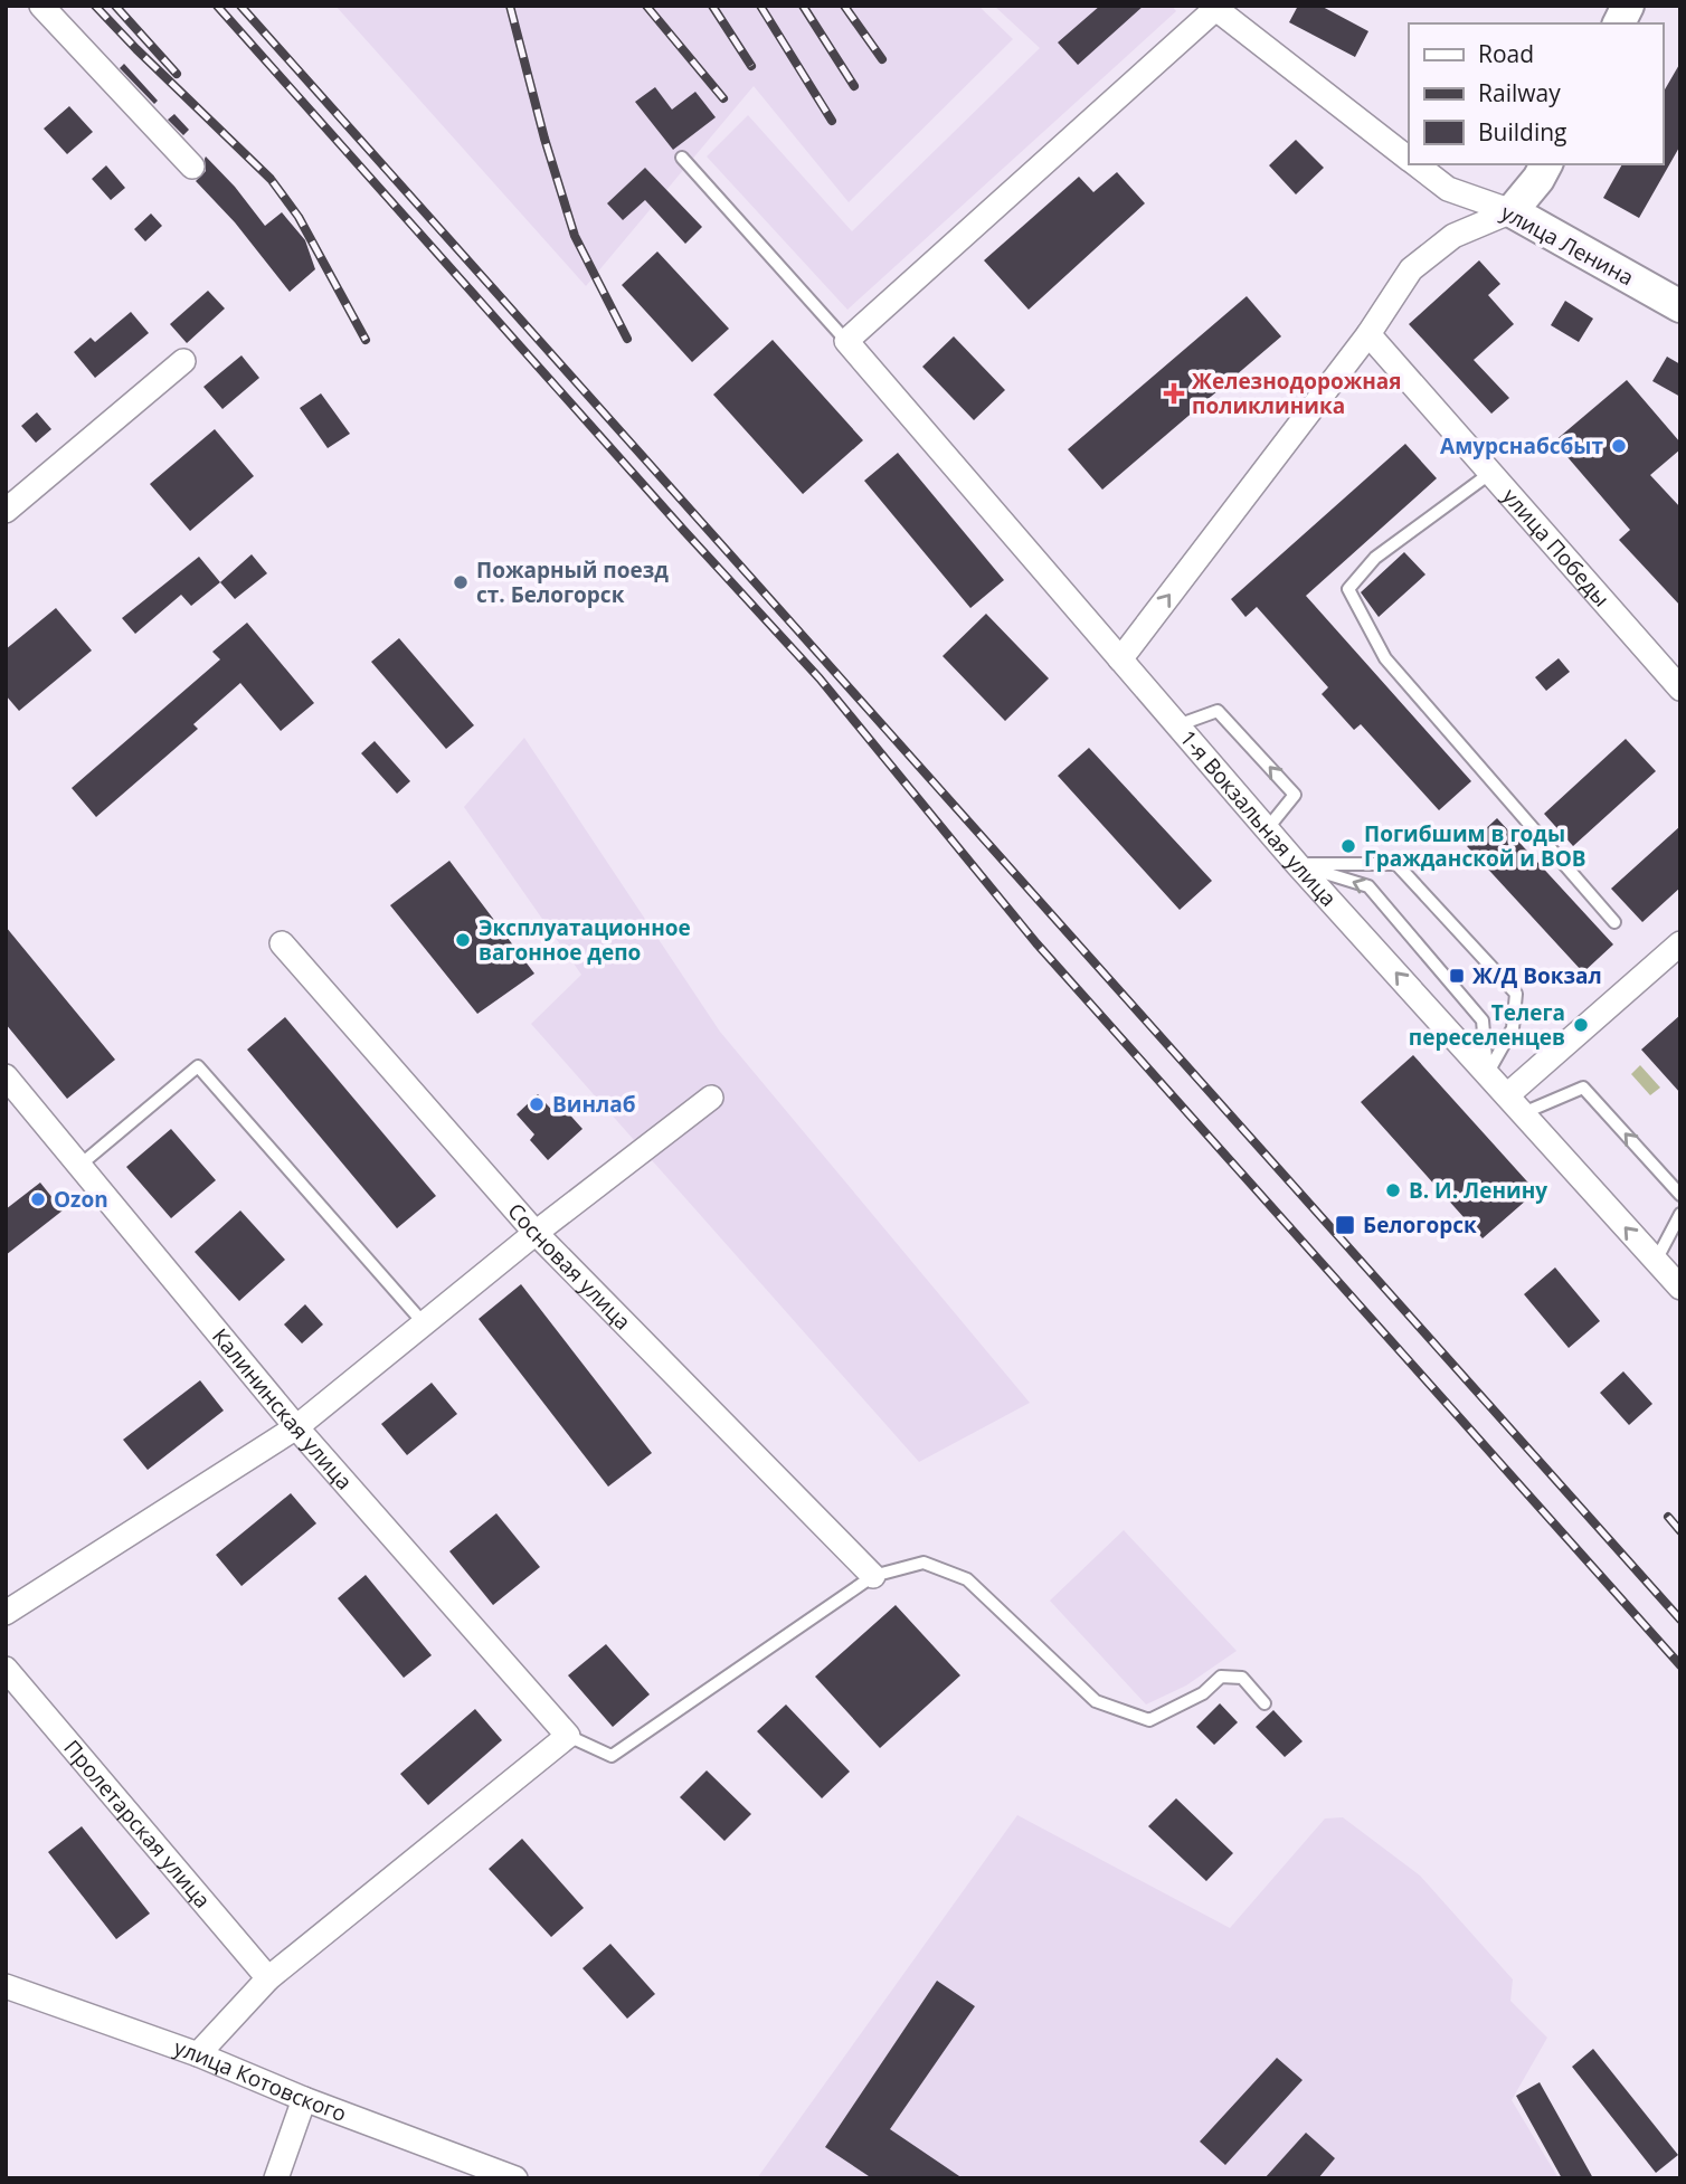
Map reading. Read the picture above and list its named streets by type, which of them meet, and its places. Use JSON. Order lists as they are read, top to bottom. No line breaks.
{"streets":{"street":["улица Ленина","улица Победы","1-я Вокзальная улица","Сосновая улица","Калининская улица","Пролетарская улица","улица Котовского"]},"one_way":["1-я Вокзальная улица"],"places":{"health":["Железнодорожная поликлиника"],"other":["Амурснабсбыт","Пожарный поезд ст. Белогорск","Погибшим в годы Гражданской и ВОВ","Эксплуатационное вагонное депо","Телега переселенцев","Винлаб","В. И. Ленину","Ozon"],"transit":["Ж/Д Вокзал","Белогорск"]},"legend":["Road","Railway","Building"]}
